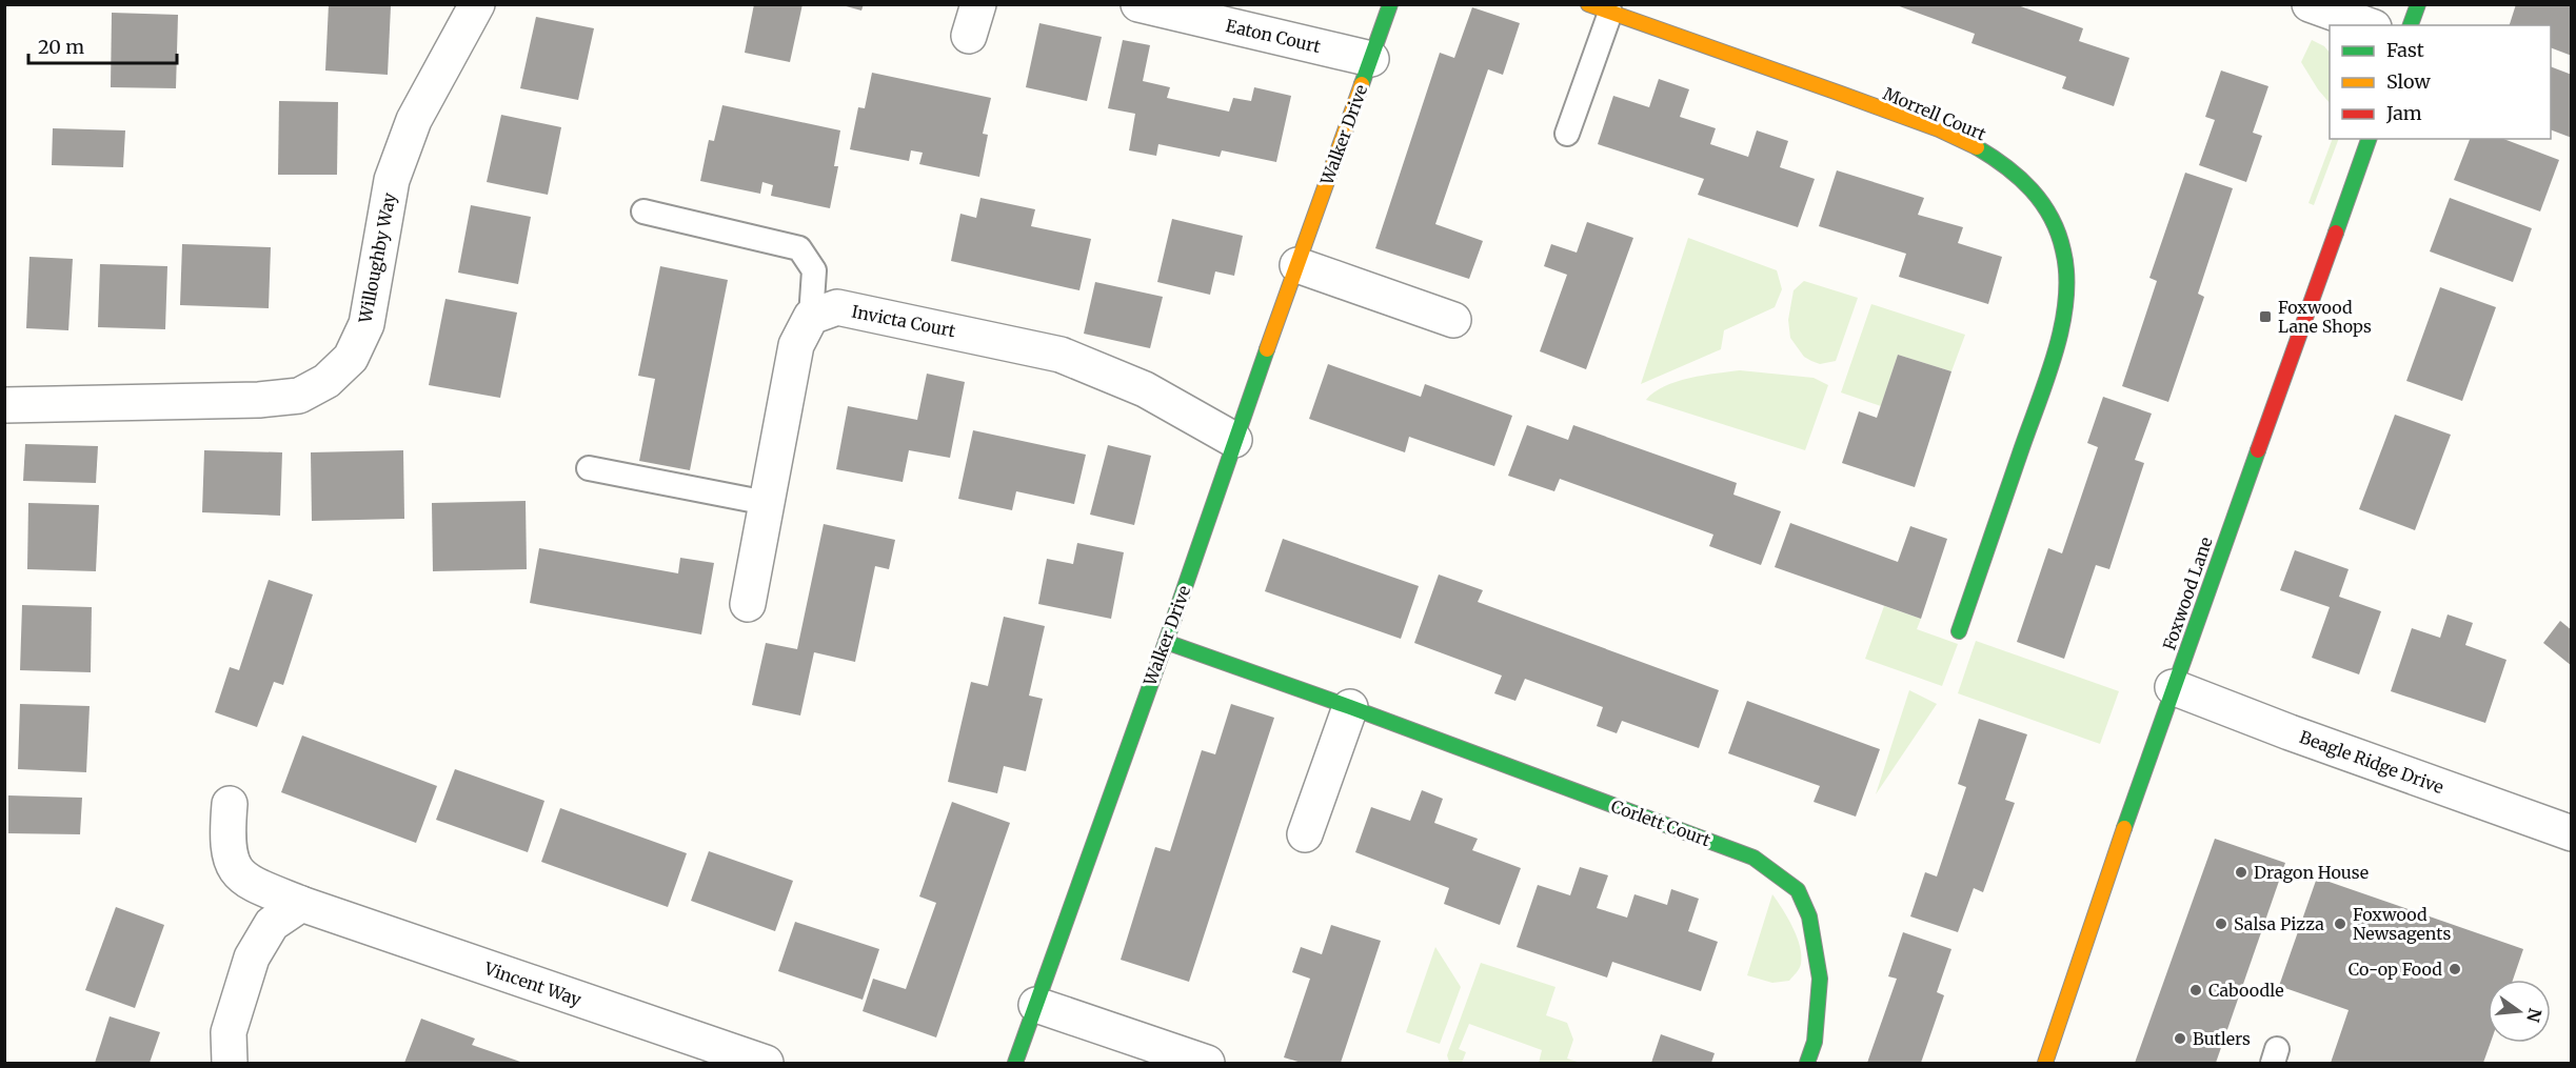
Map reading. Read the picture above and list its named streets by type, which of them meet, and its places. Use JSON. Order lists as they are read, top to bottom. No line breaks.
{"streets":{"street":["Eaton Court","Morrell Court","Walker Drive","Willoughby Way","Invicta Court","Foxwood Lane","Beagle Ridge Drive","Corlett Court","Vincent Way"]},"crossings":[["Eaton Court","Walker Drive"],["Walker Drive","Invicta Court"],["Walker Drive","Corlett Court"],["Foxwood Lane","Beagle Ridge Drive"]],"places":{"transit":["Foxwood Lane Shops"],"other":["Dragon House","Salsa Pizza","Foxwood Newsagents","Co-op Food","Caboodle","Butlers"]},"legend":["Fast","Slow","Jam"],"scale_bar":"20 m","north":"right"}
